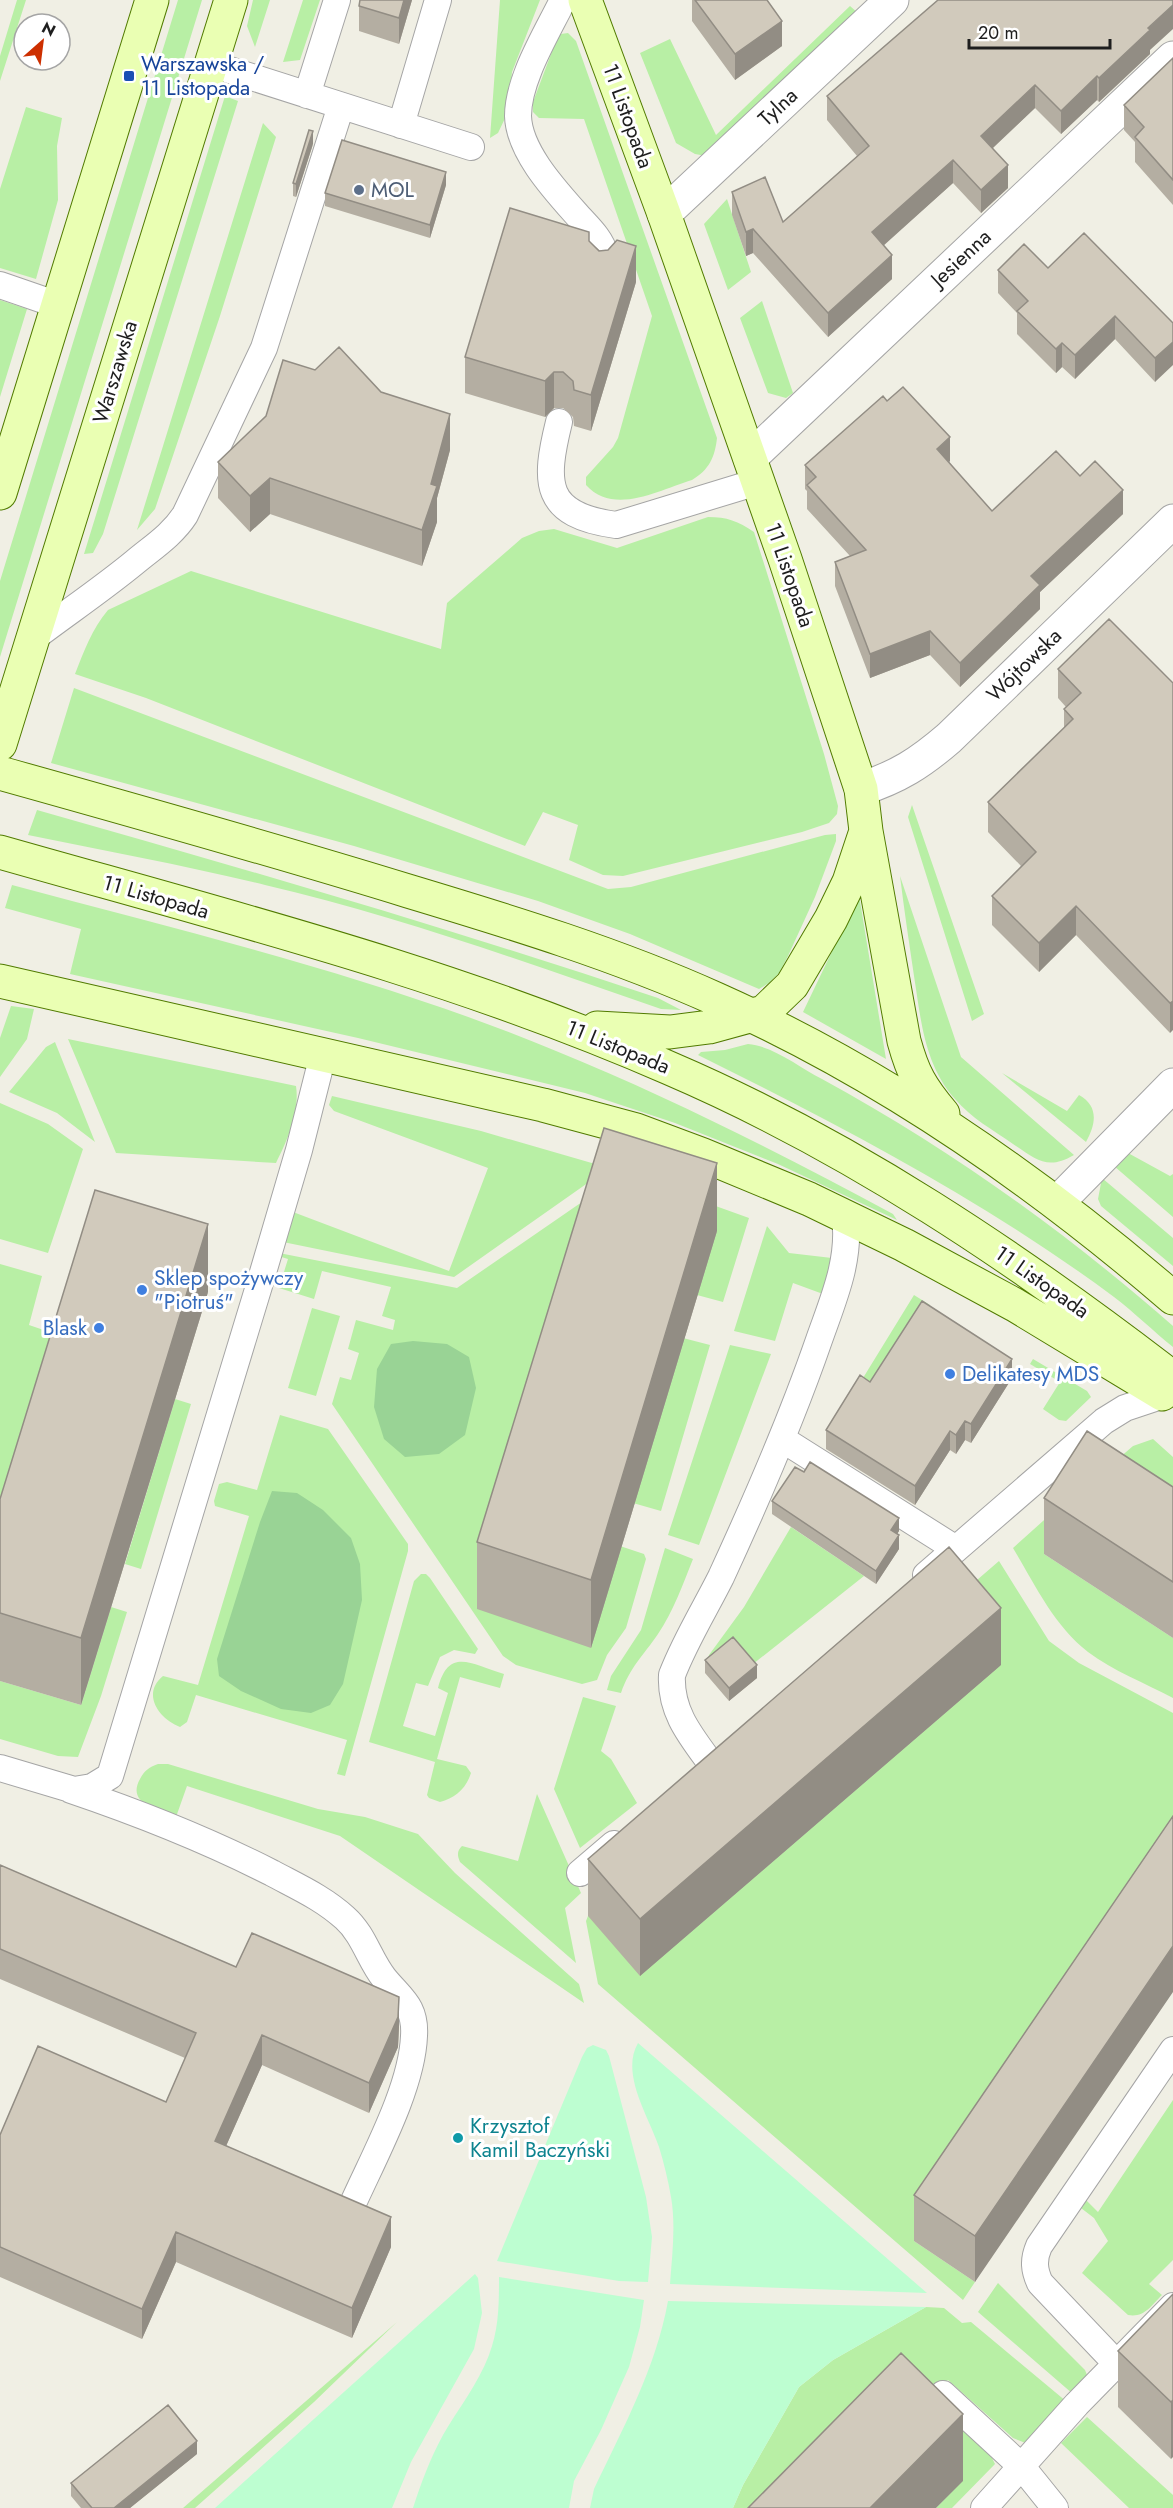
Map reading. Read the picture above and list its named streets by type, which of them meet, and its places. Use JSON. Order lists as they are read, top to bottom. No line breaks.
{"streets":{"main road":["11 Listopada","Warszawska"],"street":["Tylna","Jesienna","Wójtowska"]},"crossings":[["Tylna","11 Listopada"],["11 Listopada","Jesienna"],["11 Listopada","Wójtowska"]],"places":{"transit":["Warszawska / 11 Listopada"],"other":["MOL","Sklep spożywczy \"Piotruś\"","Blask","Delikatesy MDS","Krzysztof Kamil Baczyński"]},"scale_bar":"20 m","north":"top right"}
